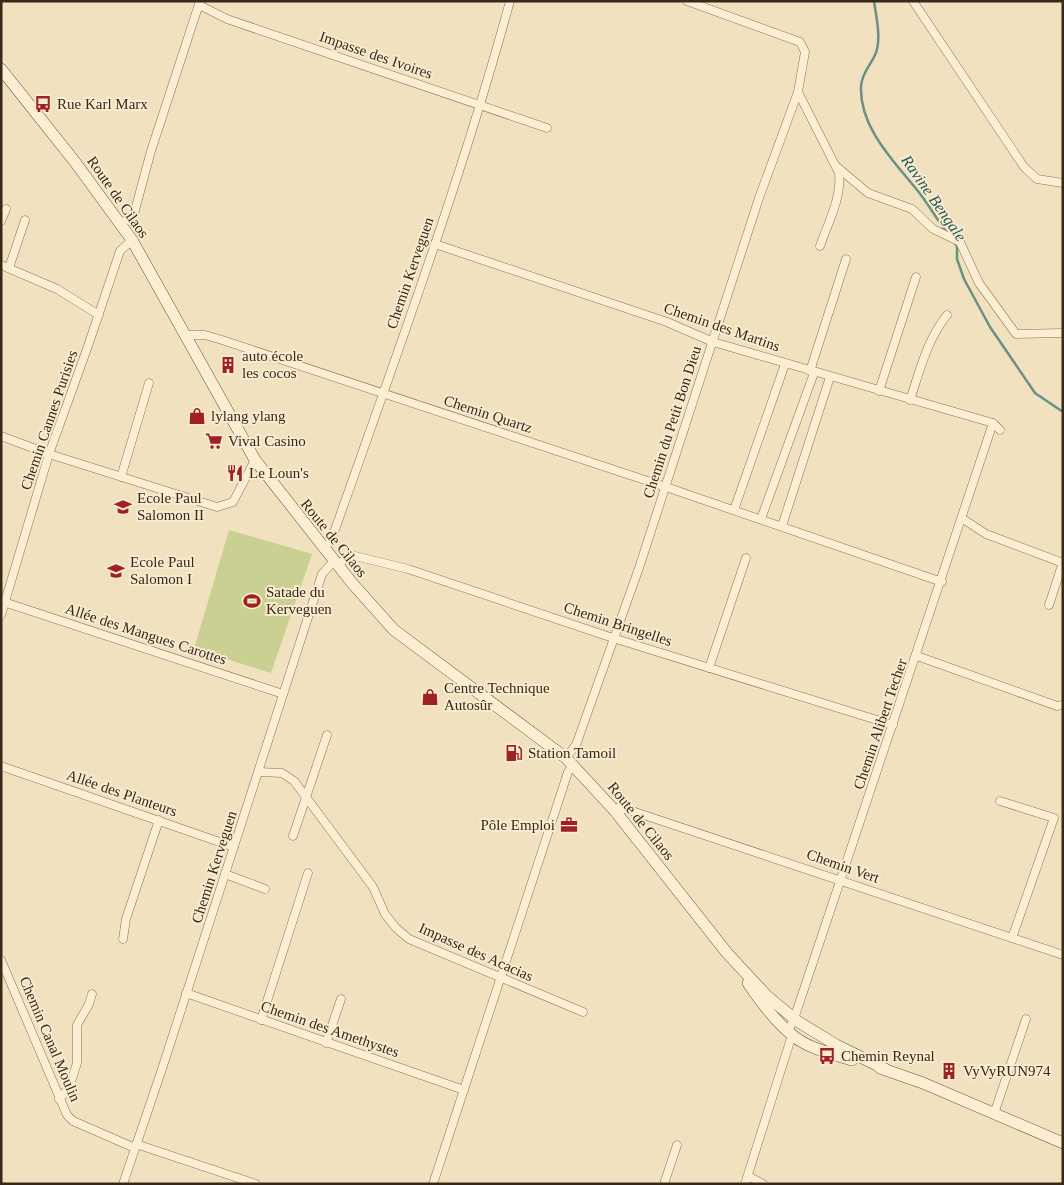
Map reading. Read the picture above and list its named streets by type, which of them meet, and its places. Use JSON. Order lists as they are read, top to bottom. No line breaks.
{"streets":{"main road":["Route de Cilaos"],"street":["Impasse des Ivoires","Chemin Kerveguen","Chemin des Martins","Chemin Quartz","Chemin Cannes Purisies","Chemin du Petit Bon Dieu","Chemin Bringelles","Allée des Mangues Carottes","Chemin Alibert Techer","Allée des Planteurs","Chemin Vert","Impasse des Acacias","Chemin des Amethystes","Chemin Canal Moulin"]},"crossings":[["Impasse des Ivoires","Chemin Kerveguen"],["Route de Cilaos","Chemin Kerveguen"],["Route de Cilaos","Chemin Quartz"],["Route de Cilaos","Chemin Cannes Purisies"],["Route de Cilaos","Chemin du Petit Bon Dieu"],["Route de Cilaos","Chemin Bringelles"],["Route de Cilaos","Chemin Alibert Techer"],["Route de Cilaos","Chemin Vert"],["Chemin Kerveguen","Chemin des Martins"],["Chemin Kerveguen","Chemin Quartz"],["Chemin Kerveguen","Chemin Bringelles"],["Chemin Kerveguen","Allée des Mangues Carottes"],["Chemin Kerveguen","Allée des Planteurs"],["Chemin Kerveguen","Impasse des Acacias"],["Chemin Kerveguen","Chemin des Amethystes"],["Chemin Kerveguen","Chemin Canal Moulin"],["Chemin des Martins","Chemin du Petit Bon Dieu"],["Chemin des Martins","Chemin Alibert Techer"],["Chemin Quartz","Chemin du Petit Bon Dieu"],["Chemin Quartz","Chemin Alibert Techer"],["Chemin Cannes Purisies","Allée des Mangues Carottes"],["Chemin du Petit Bon Dieu","Chemin Bringelles"],["Chemin du Petit Bon Dieu","Impasse des Acacias"],["Chemin du Petit Bon Dieu","Chemin des Amethystes"],["Chemin Bringelles","Chemin Alibert Techer"],["Chemin Alibert Techer","Chemin Vert"]],"water":["Ravine Bengale"],"places":{"bus stop":["Rue Karl Marx","Chemin Reynal"],"building":["auto école les cocos","VyVyRUN974"],"shop":["lylang ylang","Centre Technique Autosûr"],"supermarket":["Vival Casino"],"restaurant":["Le Loun's"],"school or university":["Ecole Paul Salomon II","Ecole Paul Salomon I"],"sports":["Satade du Kerveguen"],"fuel station":["Station Tamoil"],"office":["Pôle Emploi"]}}
